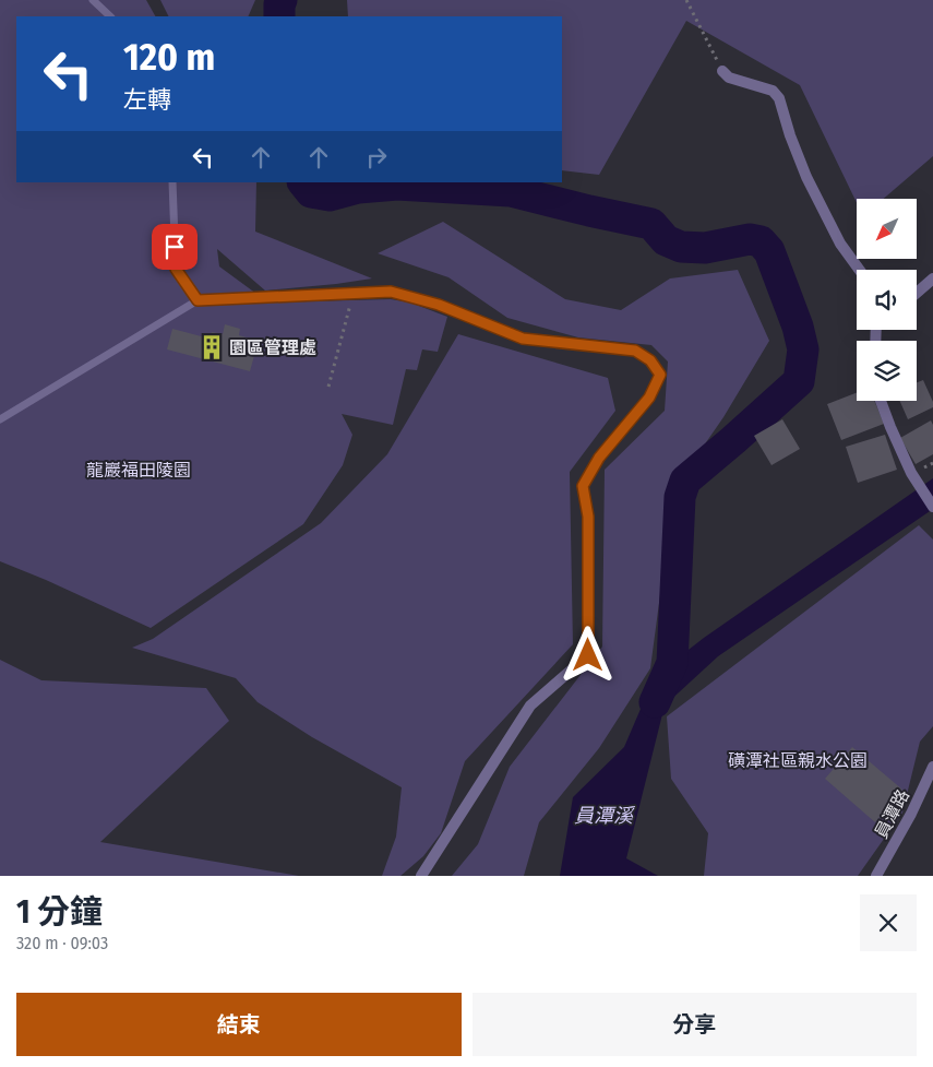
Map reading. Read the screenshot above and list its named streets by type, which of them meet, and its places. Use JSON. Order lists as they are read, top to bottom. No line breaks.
{"streets":{"street":["員潭路"]},"water":["員潭溪"],"parks":["龍巖福田陵園","磺潭社區親水公園"],"places":{"building":["園區管理處"]},"north":"bottom left","page":{"turn":["120 m","左轉"],"heading":["1 分鐘","320 m · 09:03"],"buttons":["結束","分享"]}}
